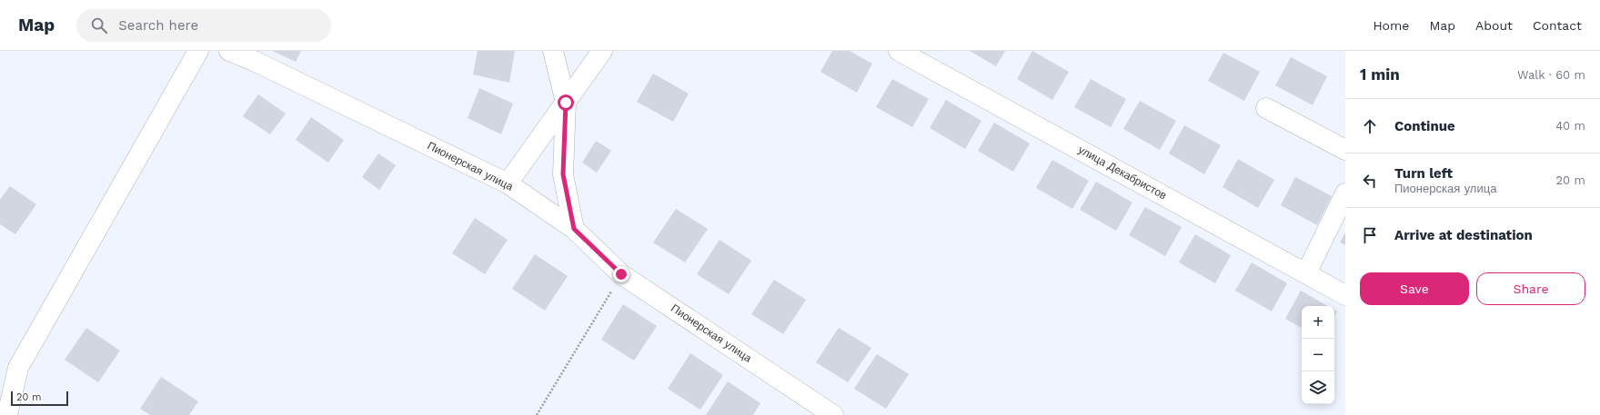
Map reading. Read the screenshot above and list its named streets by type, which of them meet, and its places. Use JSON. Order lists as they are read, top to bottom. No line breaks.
{"streets":{"street":["Пионерская улица","улица Декабристов"]},"scale_bar":"20 m","page":{"header":"Map","search":"Search here","nav":["Home","Map","About","Contact"],"heading":["1 min","Walk · 60 m"],"list":[["Continue","40 m"],["Turn left","Пионерская улица","20 m"],"Arrive at destination"],"buttons":["Save","Share"],"map_buttons":["+","−"],"scale":"20 m"}}
